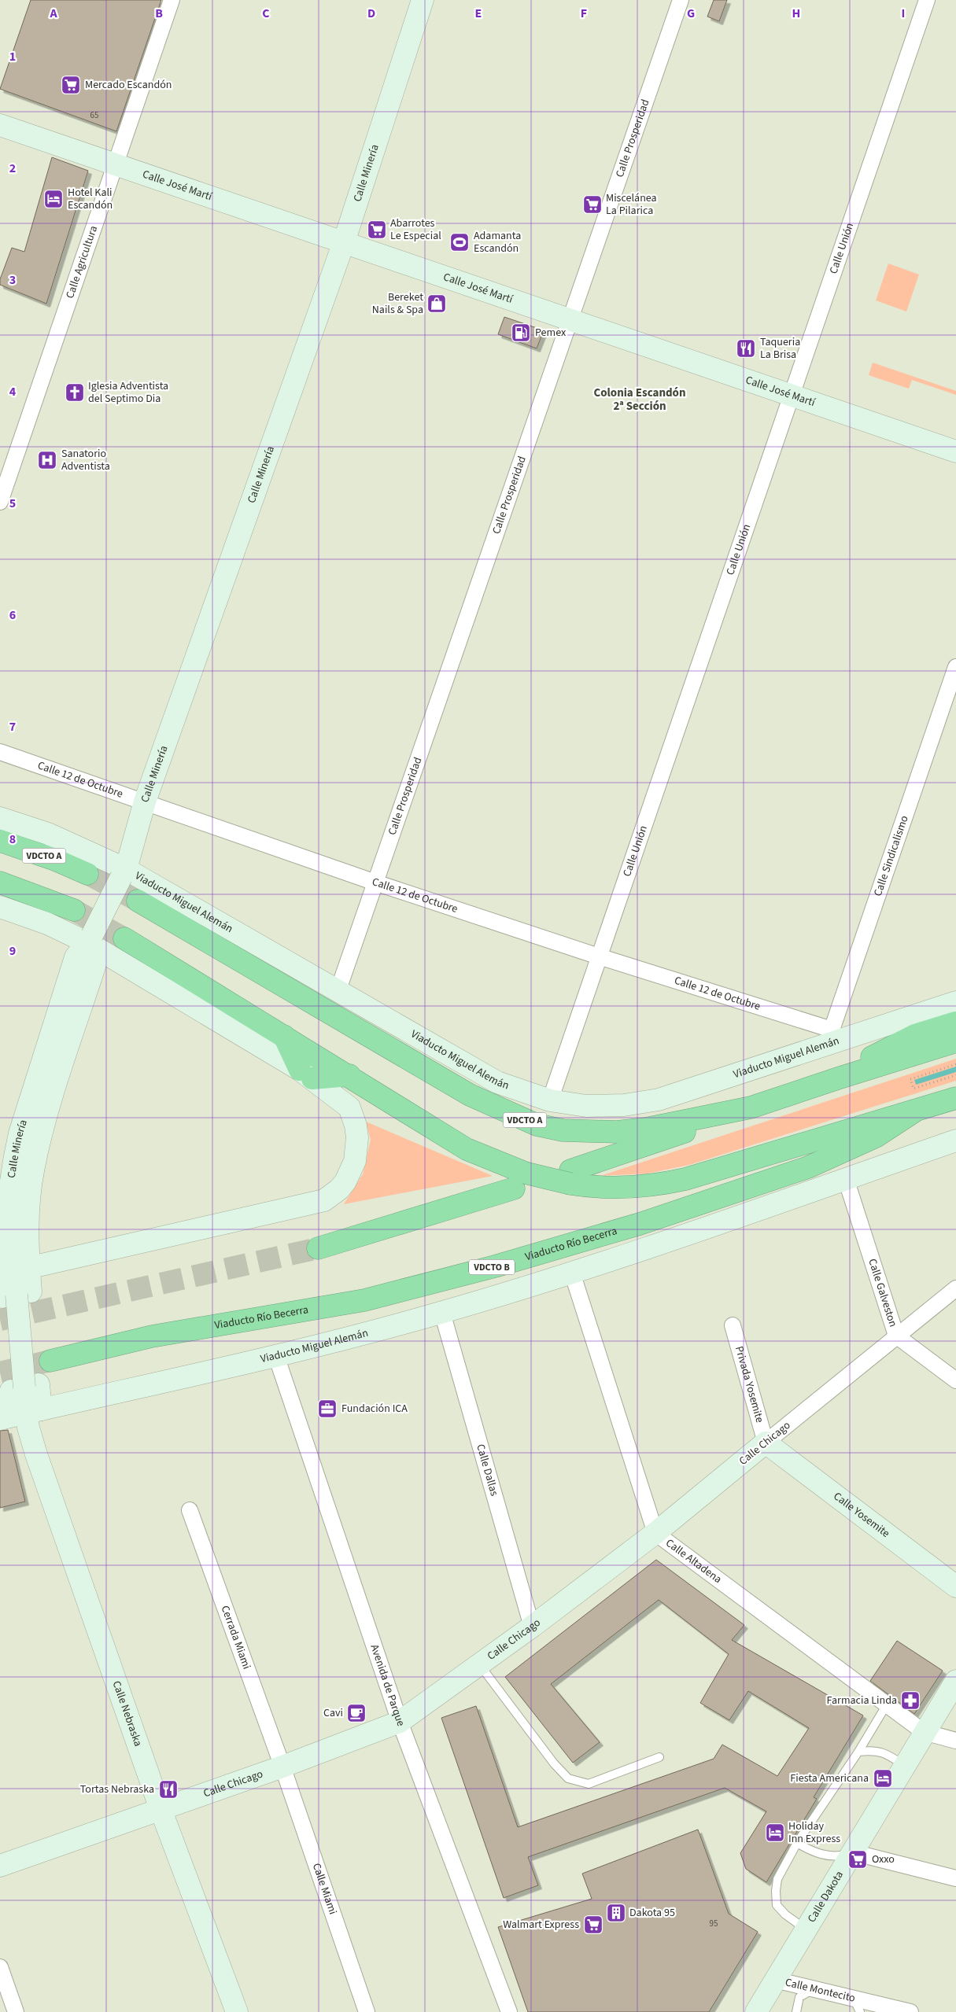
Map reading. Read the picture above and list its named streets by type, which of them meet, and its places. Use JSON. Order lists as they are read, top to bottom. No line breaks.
{"streets":{"highway":["VDCTO A","Viaducto Miguel Alemán","Viaducto Río Becerra","VDCTO B"],"street":["Calle Prosperidad","Calle Minería","Calle José Martí","Calle Unión","Calle Agricultura","Calle 12 de Octubre","Calle Sindicalismo","Calle Galveston","Privada Yosemite","Calle Chicago","Calle Dallas","Calle Yosemite","Calle Altadena","Cerrada Miami","Avenida de Parque","Calle Nebraska","Calle Miami","Calle Dakota","Calle Montecito"]},"crossings":[["Calle Prosperidad","Calle José Martí"],["Calle Prosperidad","Calle 12 de Octubre"],["Calle Prosperidad","Viaducto Miguel Alemán"],["Calle Minería","Calle José Martí"],["Calle Minería","Calle 12 de Octubre"],["Calle Minería","Viaducto Miguel Alemán"],["Calle Minería","Calle Nebraska"],["Calle José Martí","Calle Unión"],["Calle José Martí","Calle Agricultura"],["Calle Unión","Calle 12 de Octubre"],["Calle Unión","Viaducto Miguel Alemán"],["Calle 12 de Octubre","Calle Sindicalismo"],["Calle 12 de Octubre","Viaducto Miguel Alemán"],["Calle Sindicalismo","Viaducto Miguel Alemán"],["Viaducto Miguel Alemán","Calle Galveston"],["Viaducto Miguel Alemán","Calle Dallas"],["Viaducto Miguel Alemán","Calle Altadena"],["Viaducto Miguel Alemán","Avenida de Parque"],["Viaducto Miguel Alemán","Calle Nebraska"],["Calle Galveston","Calle Chicago"],["Privada Yosemite","Calle Chicago"],["Privada Yosemite","Calle Yosemite"],["Calle Chicago","Calle Dallas"],["Calle Chicago","Calle Yosemite"],["Calle Chicago","Calle Altadena"],["Calle Chicago","Cerrada Miami"],["Calle Chicago","Avenida de Parque"],["Calle Chicago","Calle Nebraska"],["Calle Chicago","Calle Miami"],["Calle Altadena","Calle Dakota"],["Cerrada Miami","Calle Miami"],["Calle Dakota","Calle Montecito"]],"districts":["Colonia Escandón 2ª Sección"],"places":{"supermarket":["Mercado Escandón","Miscelánea La Pilarica","Abarrotes Le Especial","Oxxo","Walmart Express"],"hotel":["Hotel Kali Escandón","Fiesta Americana","Holiday Inn Express"],"sports":["Adamanta Escandón"],"shop":["Bereket Nails & Spa"],"fuel station":["Pemex"],"restaurant":["Taqueria La Brisa","Tortas Nebraska"],"church":["Iglesia Adventista del Septimo Dia"],"hospital":["Sanatorio Adventista"],"office":["Fundación ICA"],"pharmacy":["Farmacia Linda"],"cafe":["Cavi"],"building":["Dakota 95"]},"house_numbers":["65","95"],"grid":{"columns":["A","B","C","D","E","F","G","H","I"],"rows":["1","2","3","4","5","6","7","8","9"]}}
